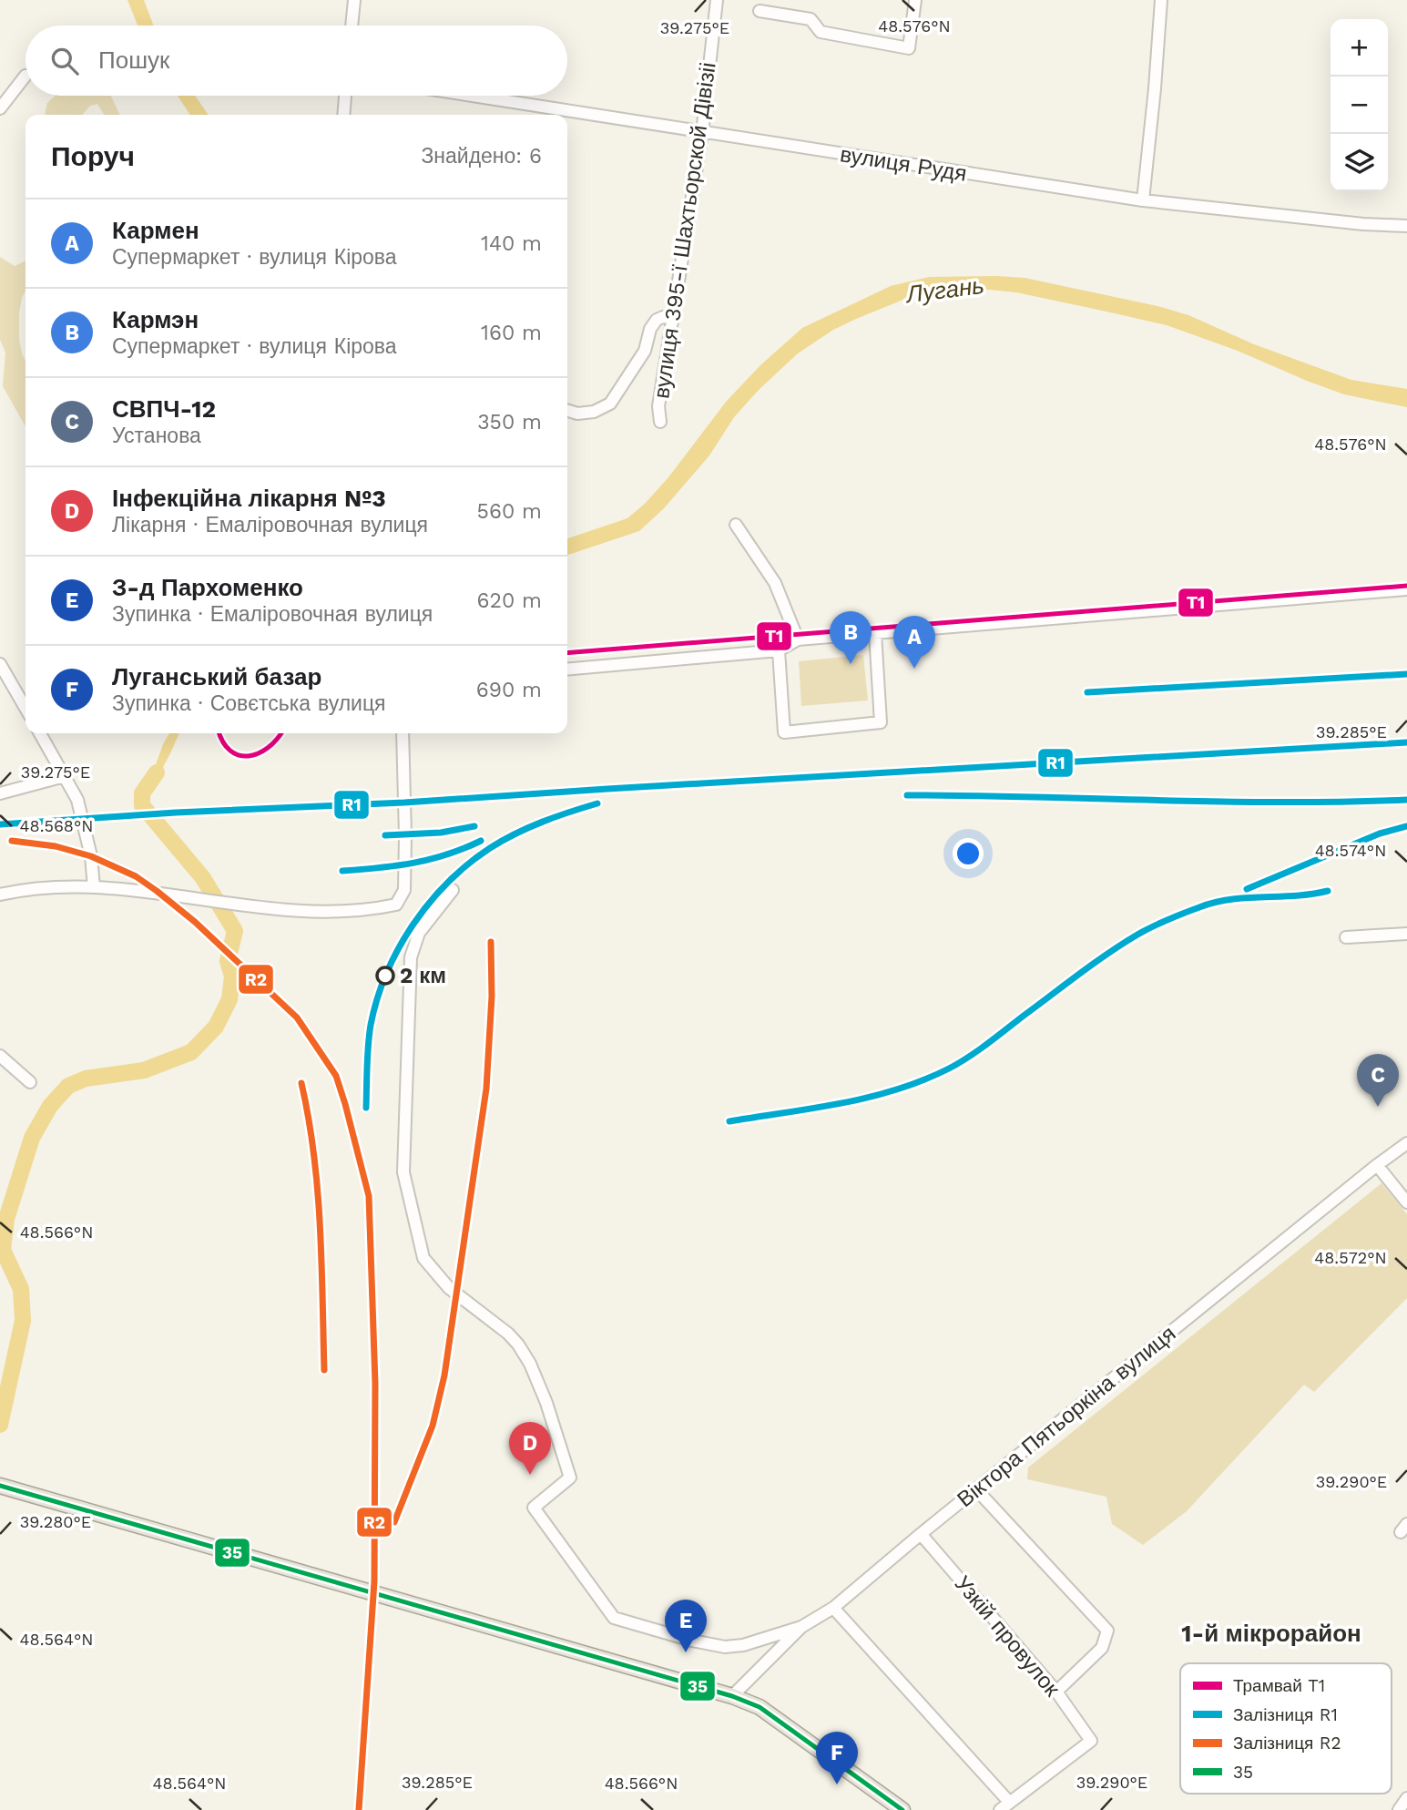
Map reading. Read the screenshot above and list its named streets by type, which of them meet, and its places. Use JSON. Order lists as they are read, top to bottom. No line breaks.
{"streets":{"street":["вулиця Рудя","вулиця 395-ї Шахтьорской Дівізіі","Віктора Пятьоркіна вулиця","Узкій провулок"]},"crossings":[["вулиця Рудя","вулиця 395-ї Шахтьорской Дівізіі"],["Віктора Пятьоркіна вулиця","Узкій провулок"]],"districts":["1-й мікрорайон"],"water":["Лугань"],"places":["2 км"],"lines":["tram line T1","rail line R1","rail line R2","transit line 35"],"legend":["Трамвай T1","Залізниця R1","Залізниця R2","35"],"page":{"map_buttons":["+","−"],"search":"Пошук","heading":["Поруч","Знайдено: 6"],"list":[{"mark":"A","name":"Кармен","note":"Супермаркет · вулиця Кірова","value":"140 m"},{"mark":"B","name":"Кармэн","note":"Супермаркет · вулиця Кірова","value":"160 m"},{"mark":"C","name":"СВПЧ-12","note":"Установа","value":"350 m"},{"mark":"D","name":"Інфекційна лікарня №3","note":"Лікарня · Емаліровочная вулиця","value":"560 m"},{"mark":"E","name":"З-д Пархоменко","note":"Зупинка · Емаліровочная вулиця","value":"620 m"},{"mark":"F","name":"Луганський базар","note":"Зупинка · Совєтська вулиця","value":"690 m"}],"pins":["B","A","C","D","E","F"]},"coordinates":["48.576°N","39.275°E","39.285°E","48.568°N","48.574°N","48.566°N","48.572°N","39.290°E","39.280°E","48.564°N"]}
